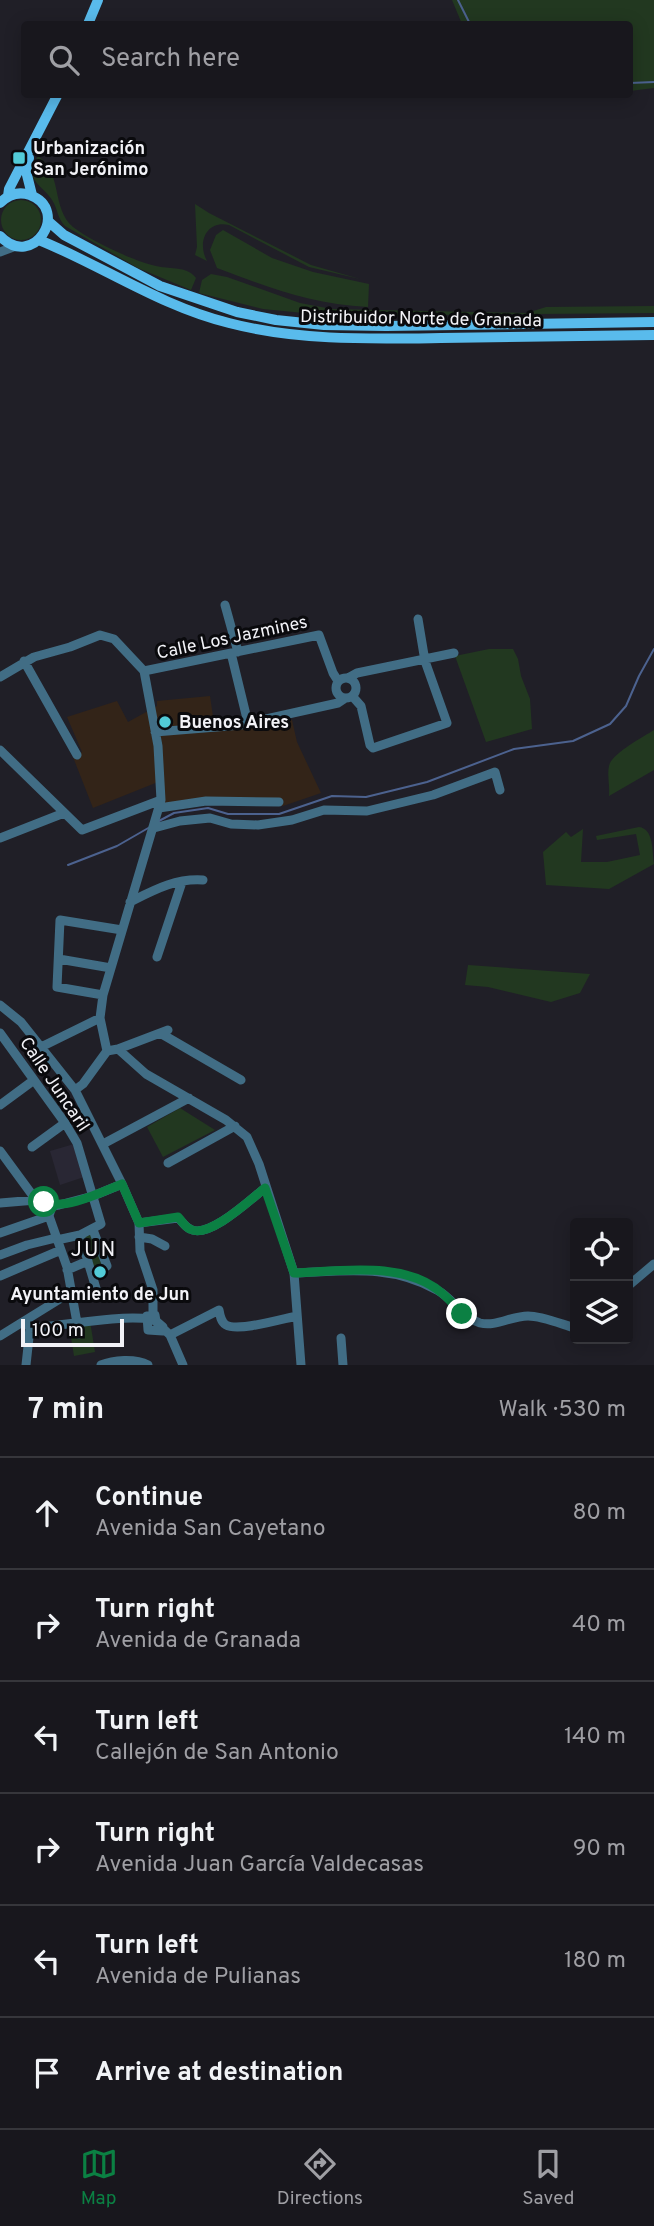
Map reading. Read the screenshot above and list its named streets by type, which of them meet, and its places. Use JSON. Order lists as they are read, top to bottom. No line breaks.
{"streets":{"main road":["Distribuidor Norte de Granada"],"street":["Calle Los Jazmines","Calle Juncaril"]},"districts":["JUN"],"places":{"transit":["Urbanización San Jerónimo"],"other":["Buenos Aires","Ayuntamiento de Jun"]},"scale_bar":"100 m","page":{"search":"Search here","scale":"100 m","heading":["7 min","Walk · 530 m"],"list":[["Continue","Avenida San Cayetano","80 m"],["Turn right","Avenida de Granada","40 m"],["Turn left","Callejón de San Antonio","140 m"],["Turn right","Avenida Juan García Valdecasas","90 m"],["Turn left","Avenida de Pulianas","180 m"],"Arrive at destination"],"nav":["Map","Directions","Saved"]}}
